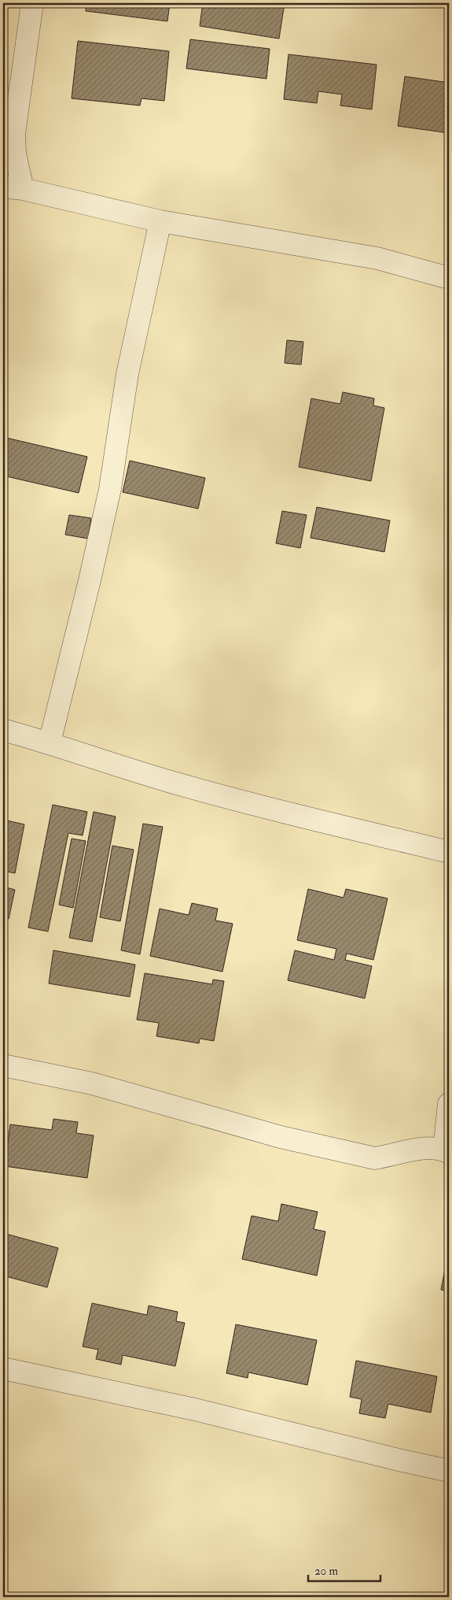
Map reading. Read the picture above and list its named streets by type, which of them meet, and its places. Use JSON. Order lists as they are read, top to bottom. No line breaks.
{"scale_bar":"20 m"}
